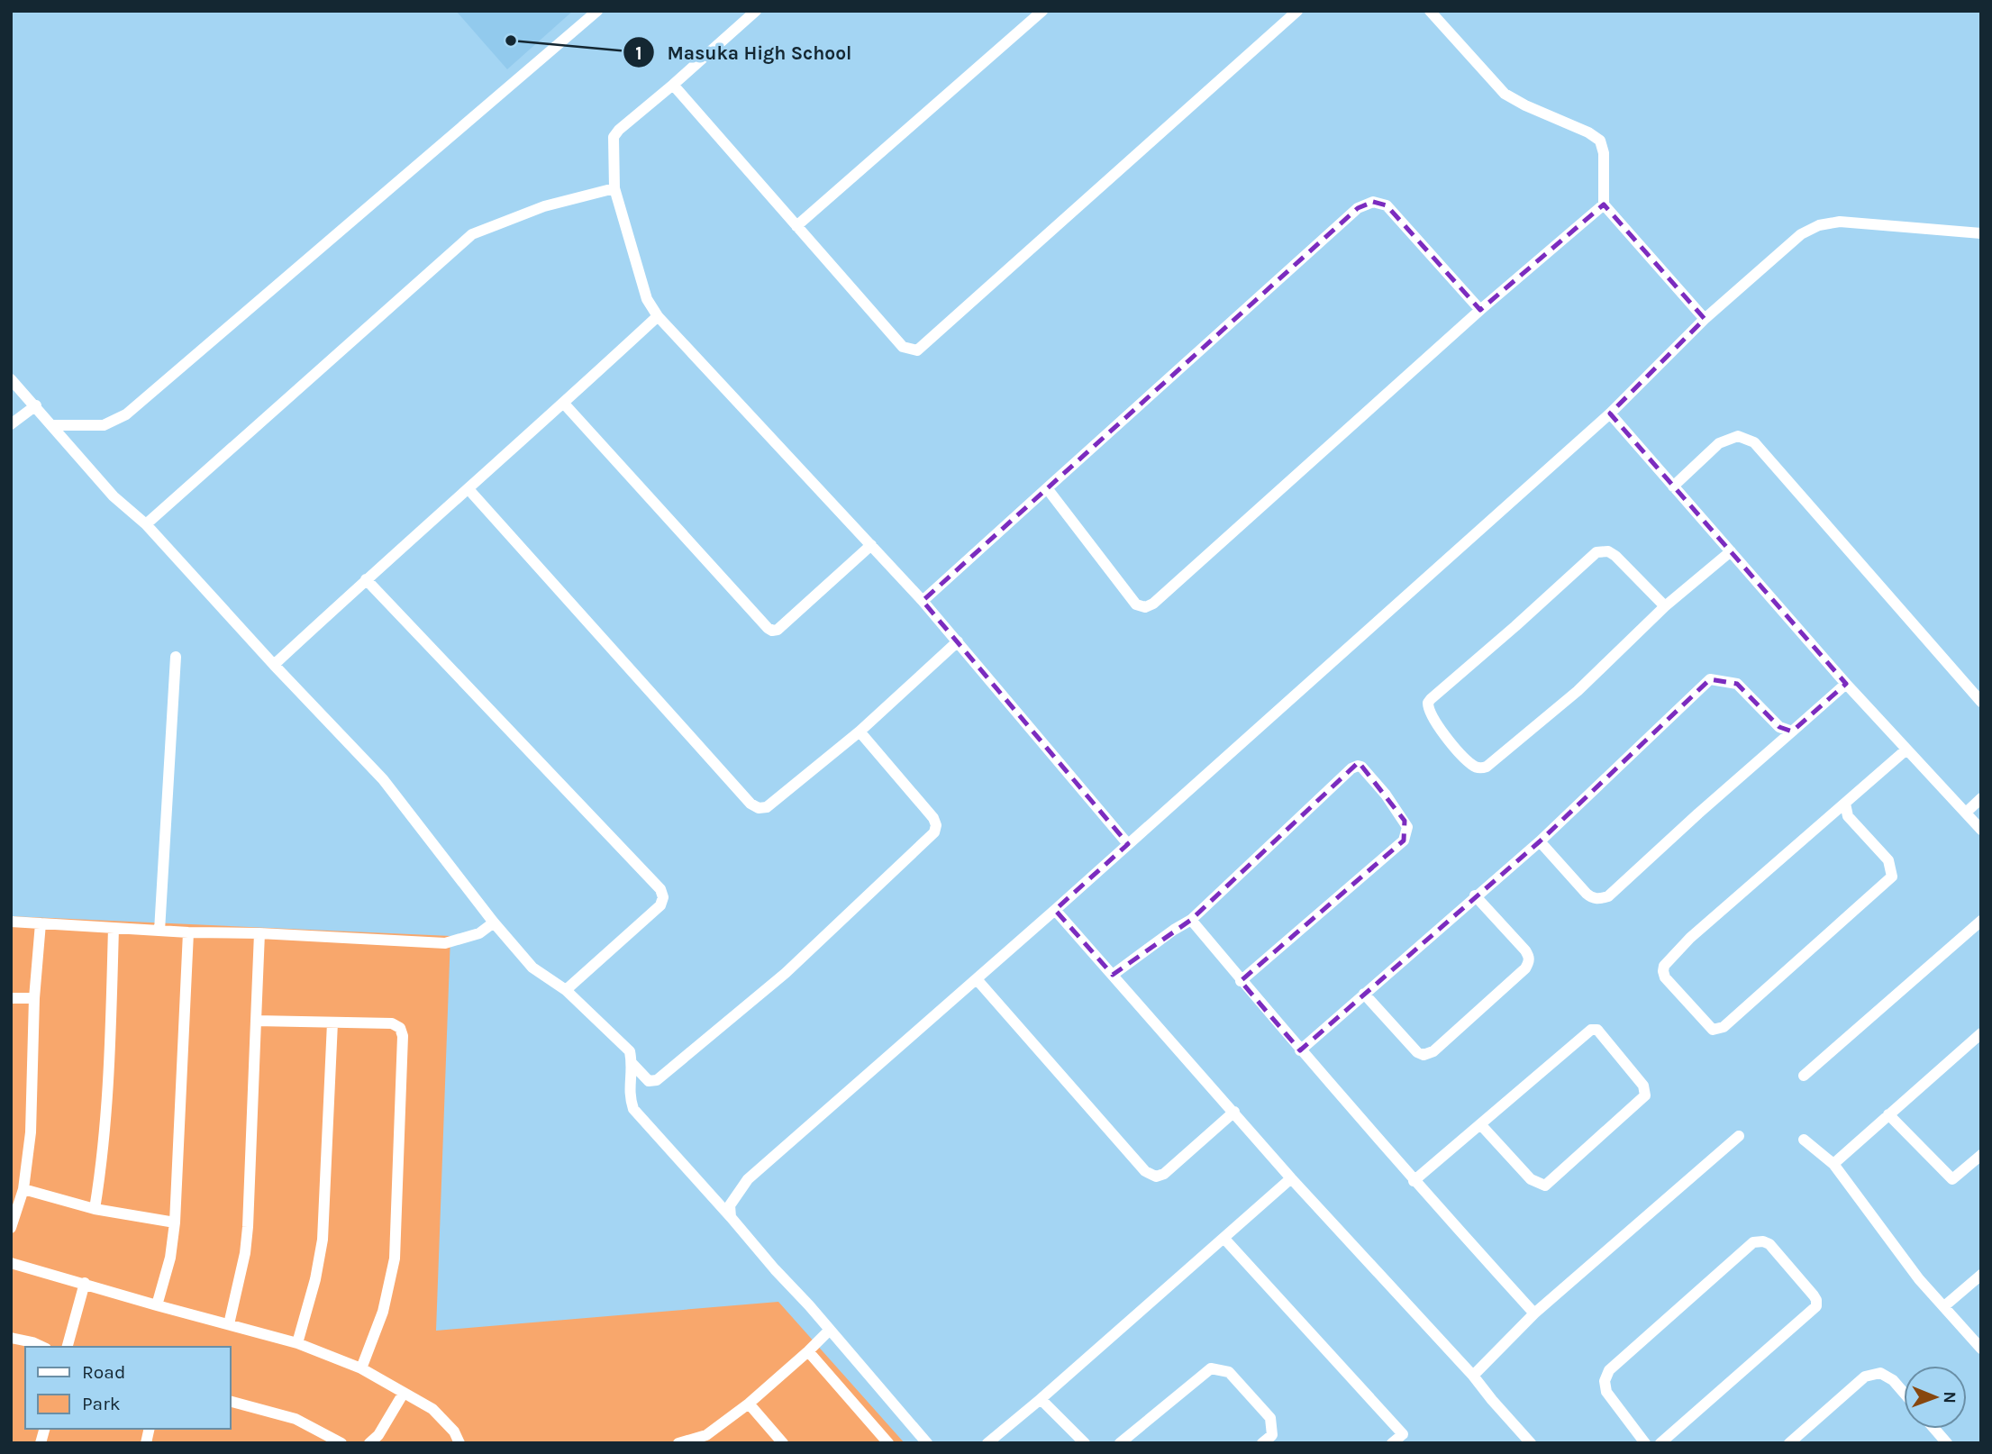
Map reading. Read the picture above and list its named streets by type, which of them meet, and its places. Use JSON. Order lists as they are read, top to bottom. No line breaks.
{"places":["Masuka High School"],"legend":["Road","Park"],"north":"right"}
